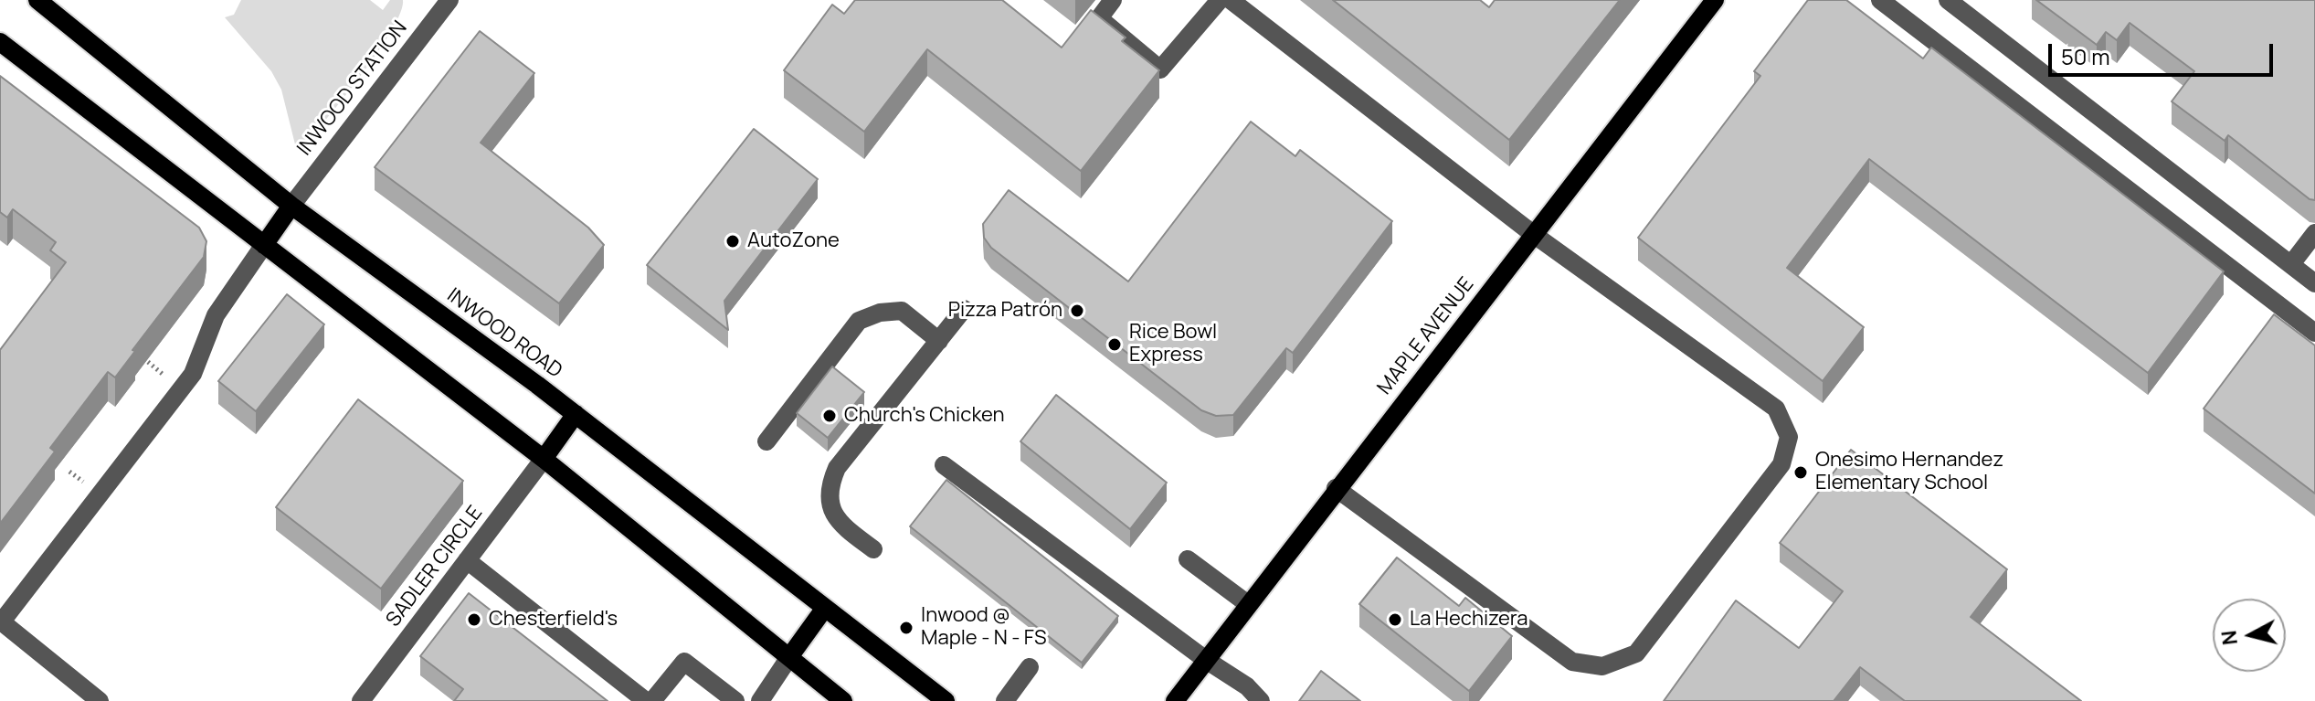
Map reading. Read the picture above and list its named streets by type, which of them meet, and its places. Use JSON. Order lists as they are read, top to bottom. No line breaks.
{"streets":{"main road":["INWOOD ROAD","MAPLE AVENUE"],"street":["INWOOD STATION","SADLER CIRCLE"]},"crossings":[["INWOOD STATION","INWOOD ROAD"]],"places":["AutoZone","Pizza Patrón","Rice Bowl Express","Church's Chicken","Onesimo Hernandez Elementary School","Chesterfield's","La Hechizera","Inwood @ Maple - N - FS"],"scale_bar":"50 m","north":"left"}
